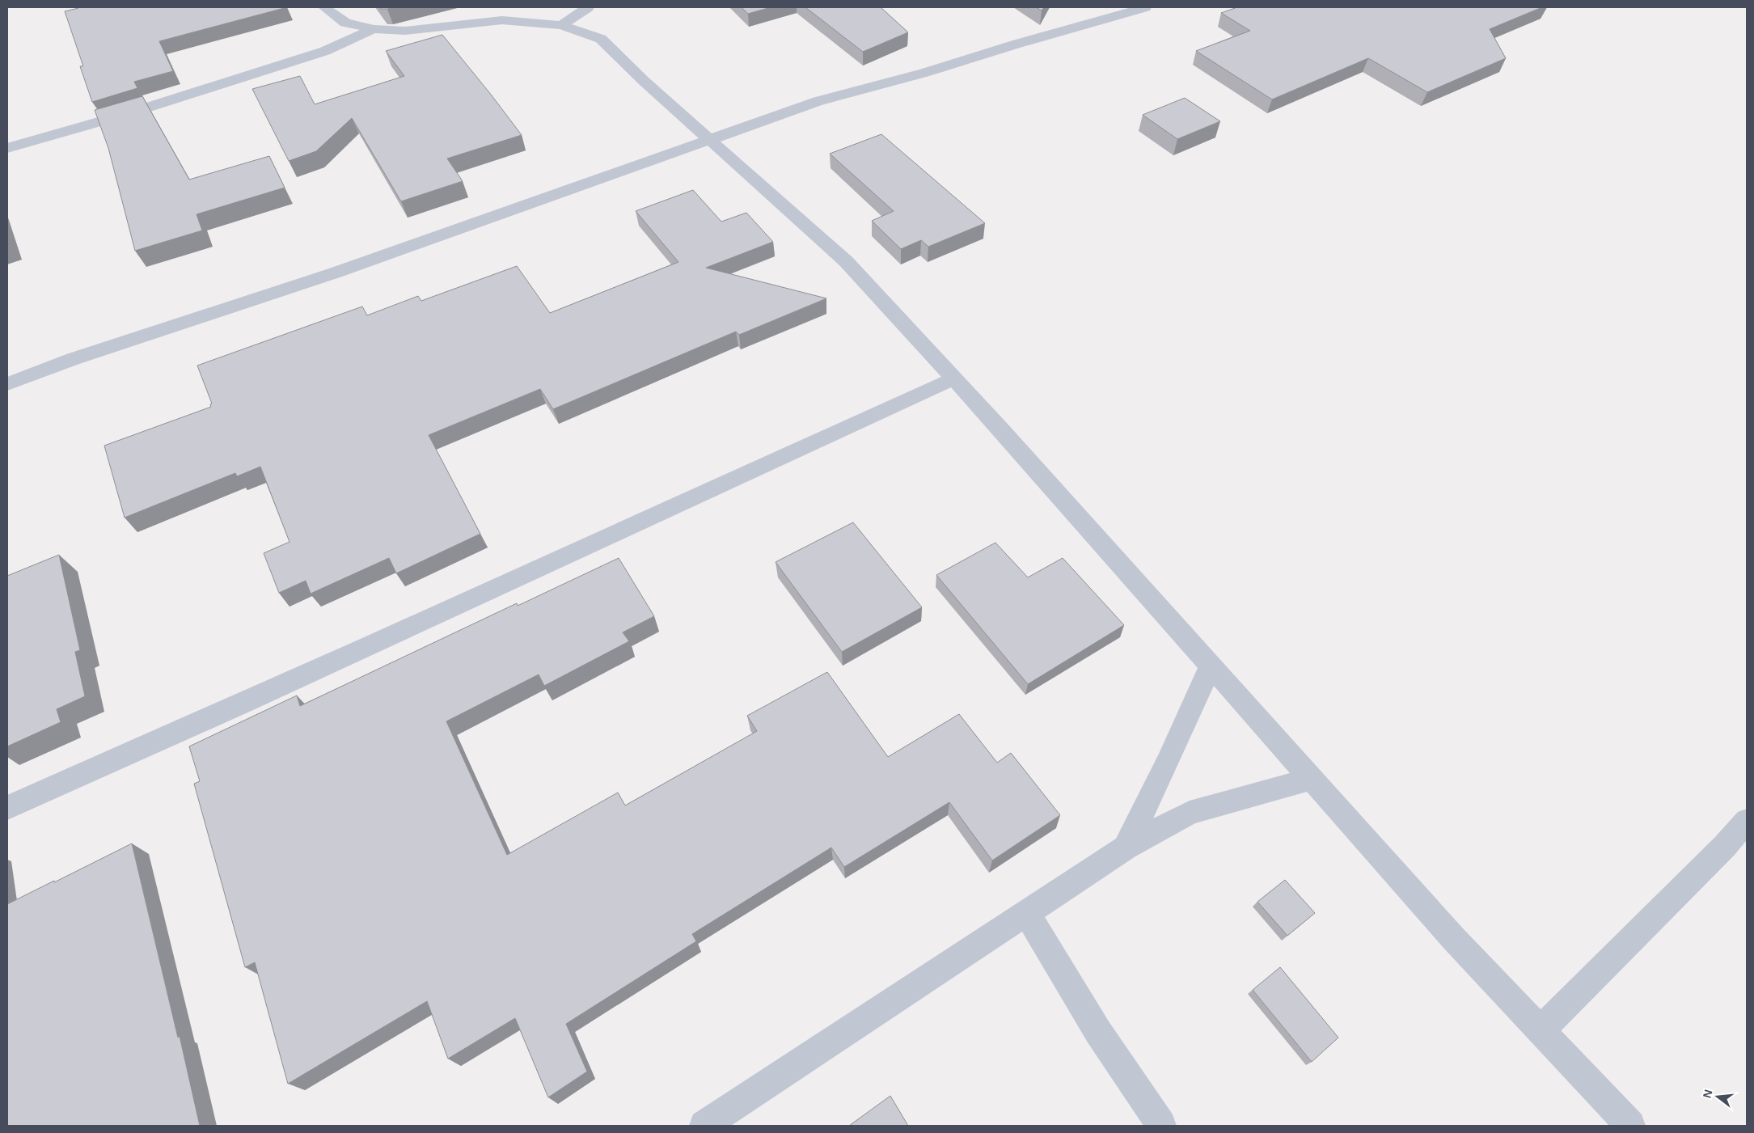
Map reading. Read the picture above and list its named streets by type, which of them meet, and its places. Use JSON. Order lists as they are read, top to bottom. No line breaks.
{"north":"left"}
